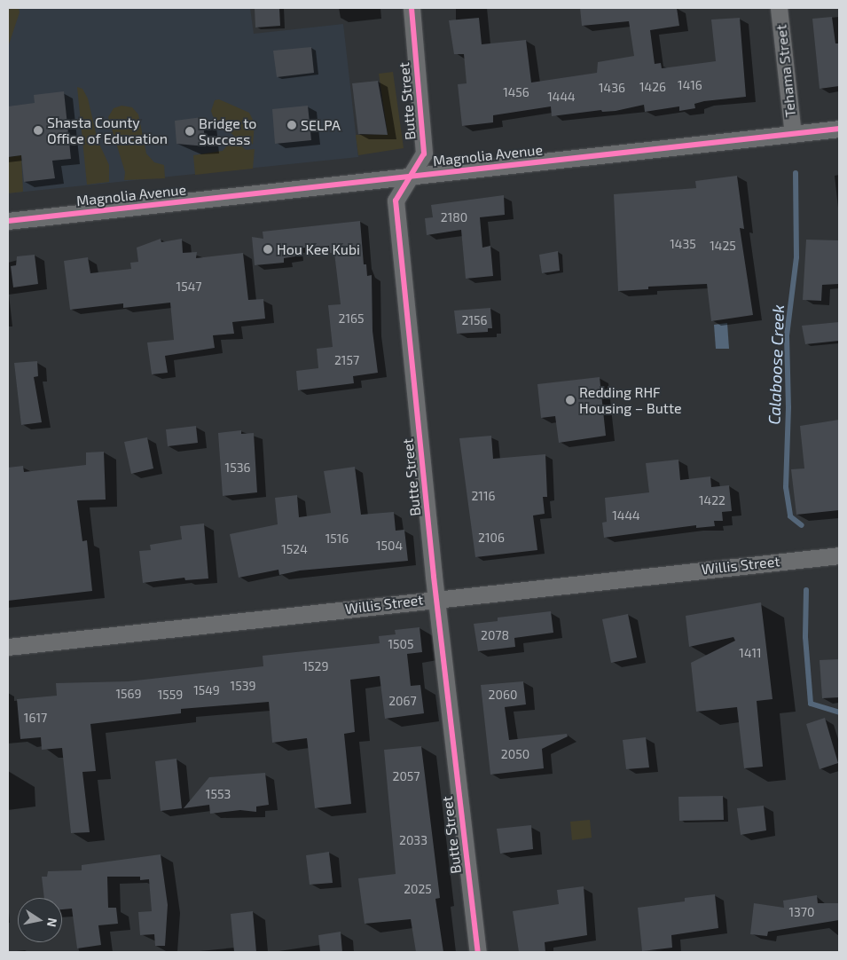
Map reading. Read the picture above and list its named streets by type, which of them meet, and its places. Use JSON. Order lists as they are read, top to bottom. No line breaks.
{"streets":{"street":["Tehama Street","Butte Street","Magnolia Avenue","Willis Street"]},"crossings":[["Tehama Street","Magnolia Avenue"],["Butte Street","Magnolia Avenue"],["Butte Street","Willis Street"]],"water":["Calaboose Creek"],"places":["SELPA","Shasta County Office of Education","Bridge to Success","Hou Kee Kubi","Redding RHF Housing – Butte"],"house_numbers":["1416","1426","1436","1456","1444","2180","1435","1425","1547","2165","2156","2157","1536","2116","1422","1444","2106","1516","1504","1524","2078","1505","1411","1529","1539","1549","1569","1559","2060","2067","1617","2050","2057","1553","2033","2025","1370"],"north":"right"}
